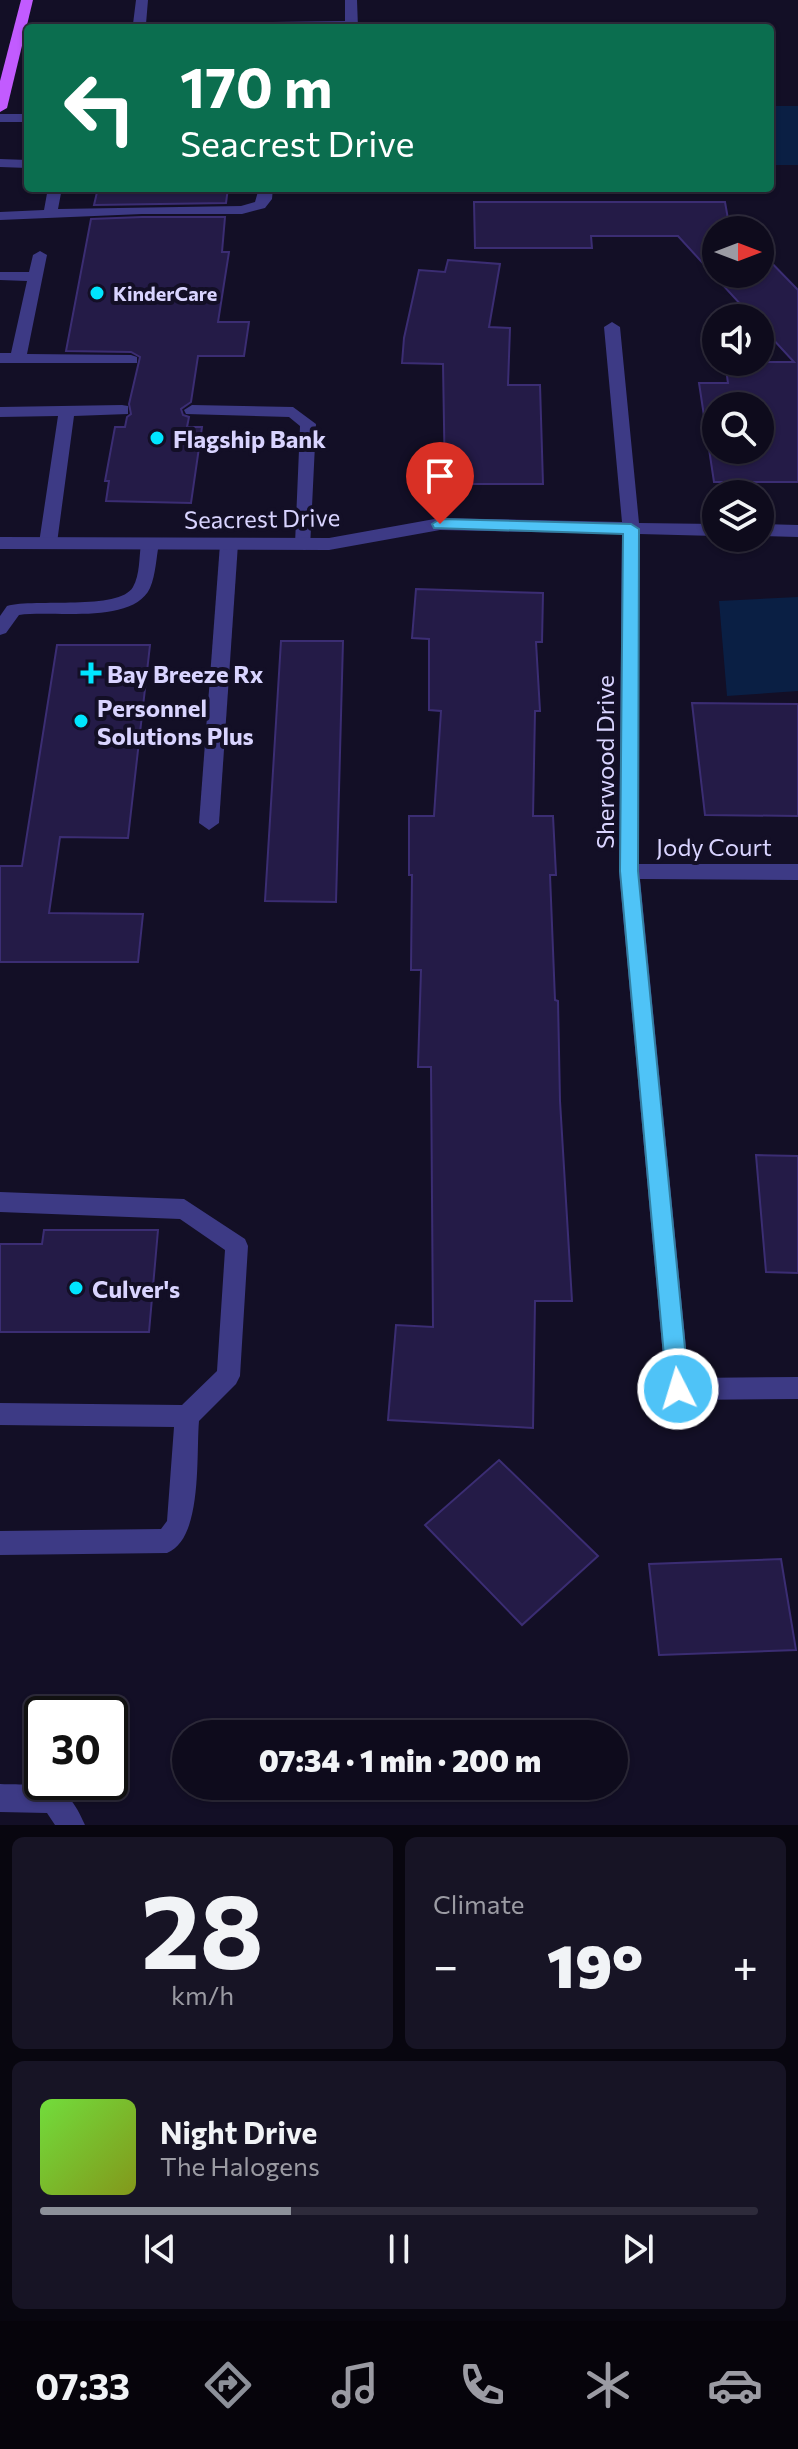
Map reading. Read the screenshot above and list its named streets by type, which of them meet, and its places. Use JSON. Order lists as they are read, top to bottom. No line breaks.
{"streets":{"street":["Seacrest Drive","Sherwood Drive","Jody Court"]},"crossings":[["Seacrest Drive","Sherwood Drive"],["Sherwood Drive","Jody Court"]],"places":{"other":["KinderCare","Flagship Bank","Personnel Solutions Plus","Culver's"],"health":["Bay Breeze Rx"]},"north":"right","page":{"turn":["170 m","Seacrest Drive"],"limit":"30","trip":"07:34 · 1 min · 200 m","tile":[["28","km/h"],"Climate"],"heat":["−","19°","+"],"song":["Night Drive","The Halogens"],"tabs":"07:33"}}
